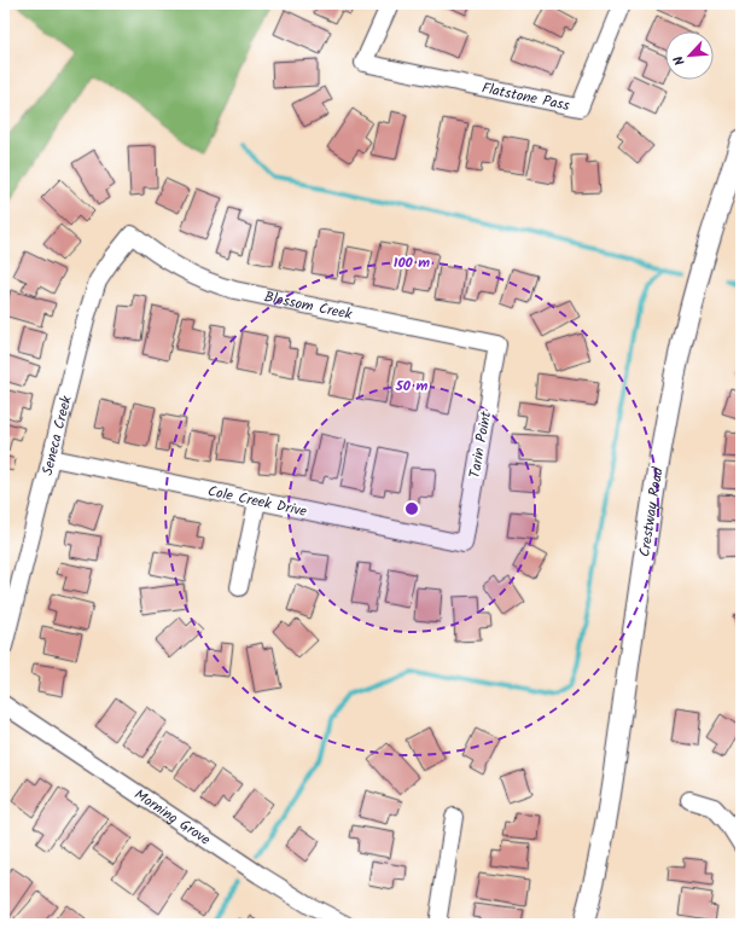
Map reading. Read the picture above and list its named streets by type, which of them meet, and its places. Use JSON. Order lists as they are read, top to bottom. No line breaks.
{"streets":{"street":["Flatstone Pass","Blossom Creek","Seneca Creek","Tarin Point","Cole Creek Drive","Crestway Road","Morning Grove"]},"crossings":[["Blossom Creek","Seneca Creek"],["Blossom Creek","Tarin Point"],["Seneca Creek","Cole Creek Drive"],["Tarin Point","Cole Creek Drive"]],"north":"bottom left","rings":["100 m","50 m"]}
